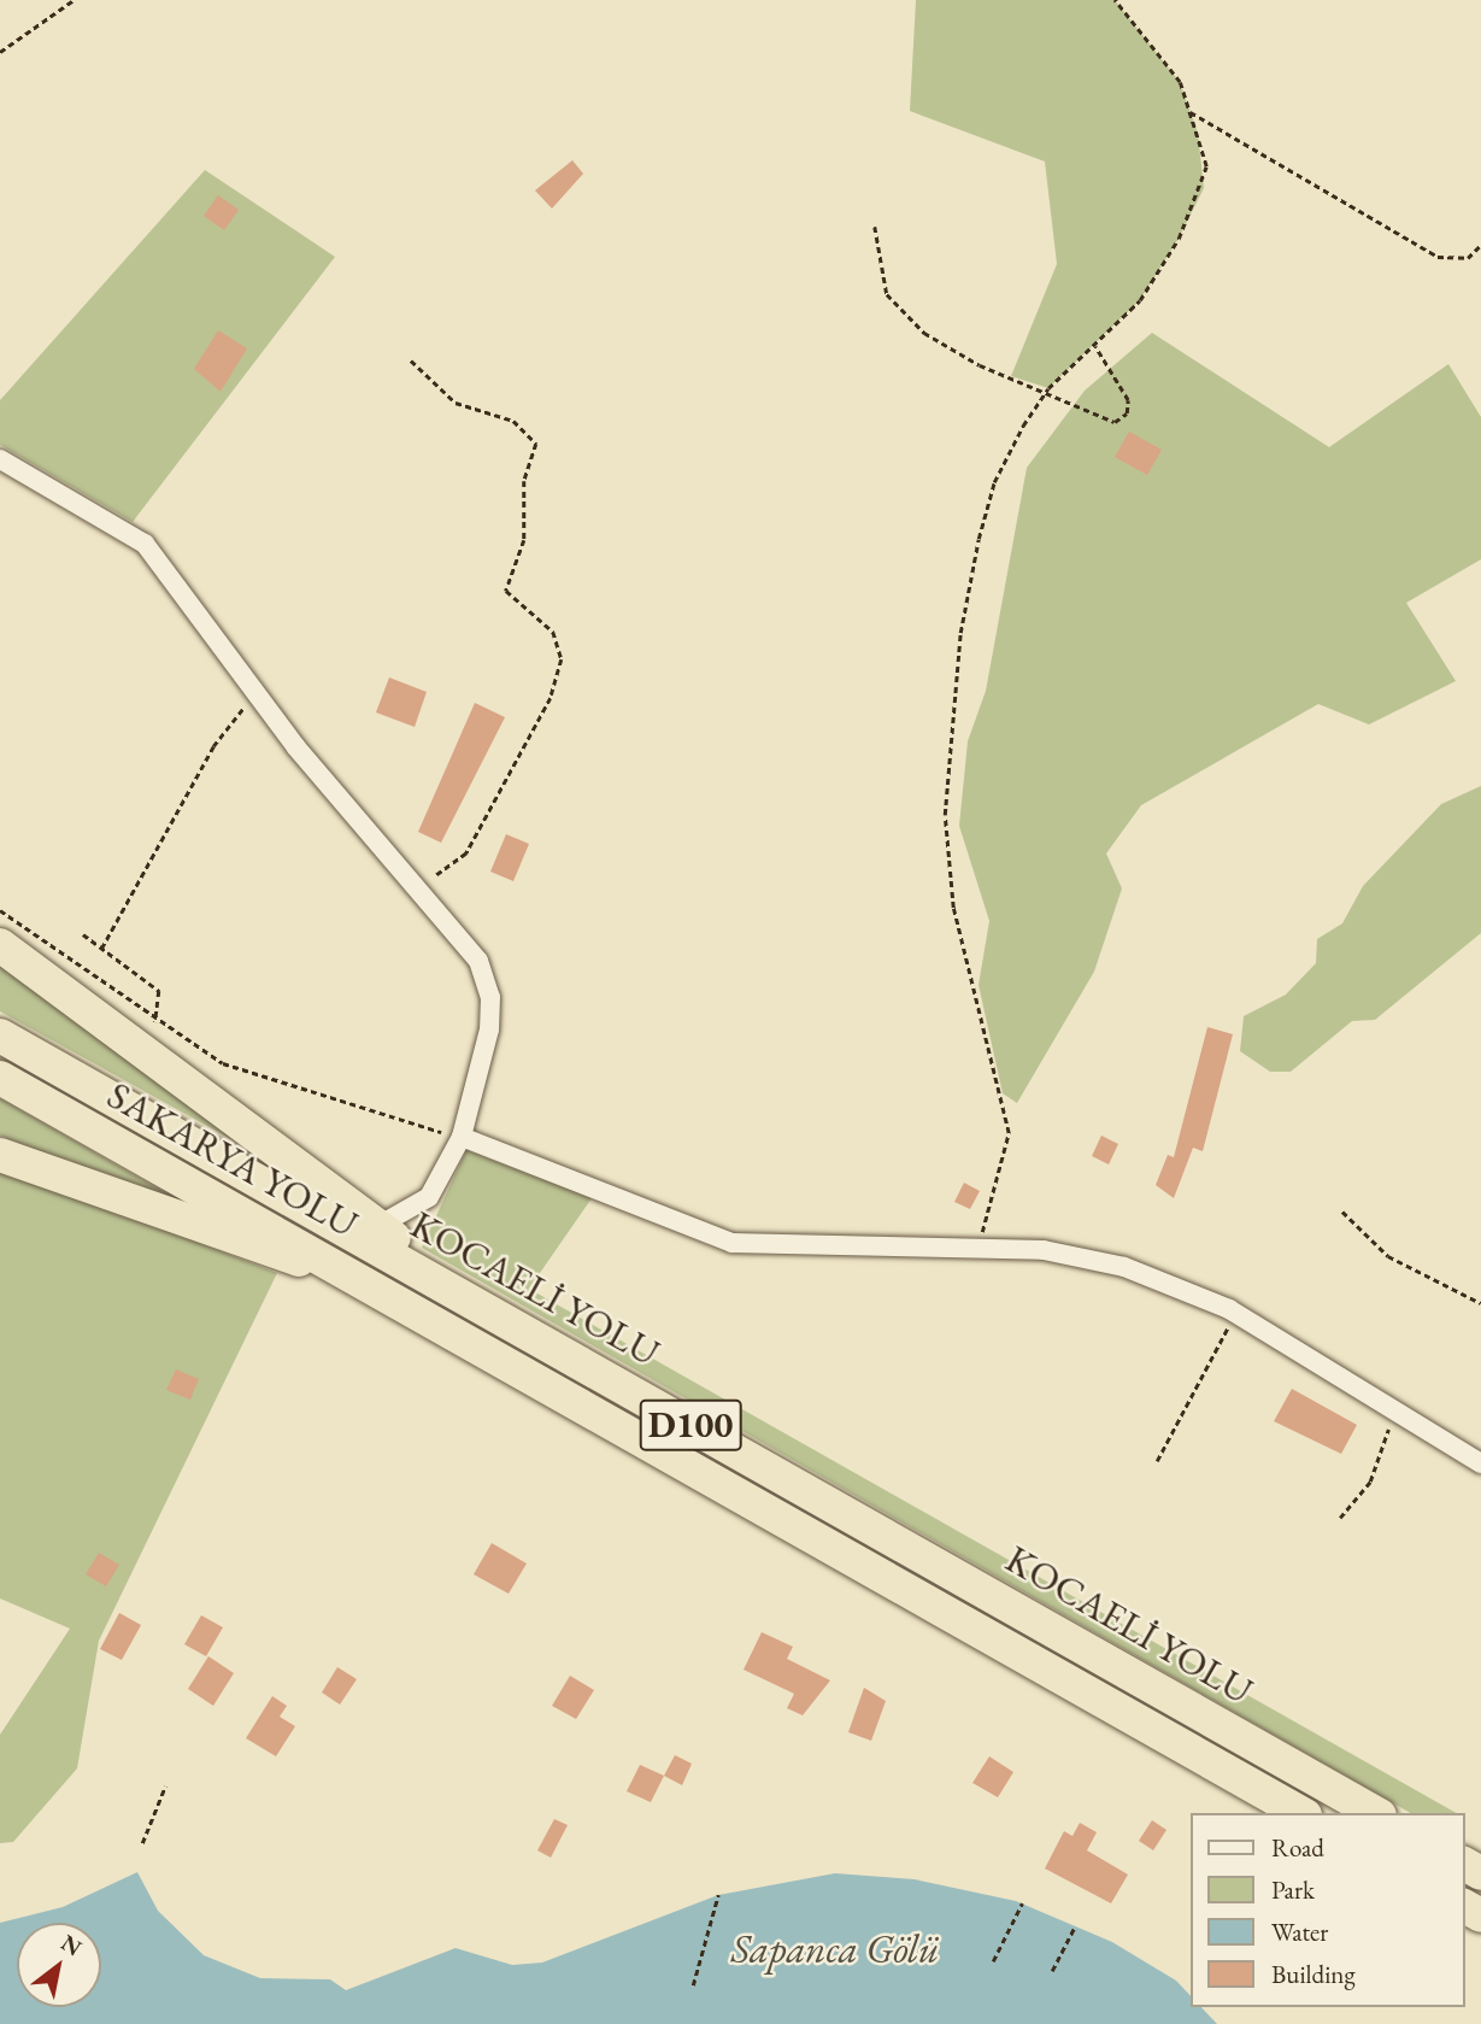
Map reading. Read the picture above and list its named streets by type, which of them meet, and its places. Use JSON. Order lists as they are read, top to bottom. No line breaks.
{"streets":{"highway":["SAKARYA YOLU","KOCAELİ YOLU","D100"]},"water":["Sapanca Gölü"],"legend":["Road","Park","Water","Building"],"north":"top right"}
